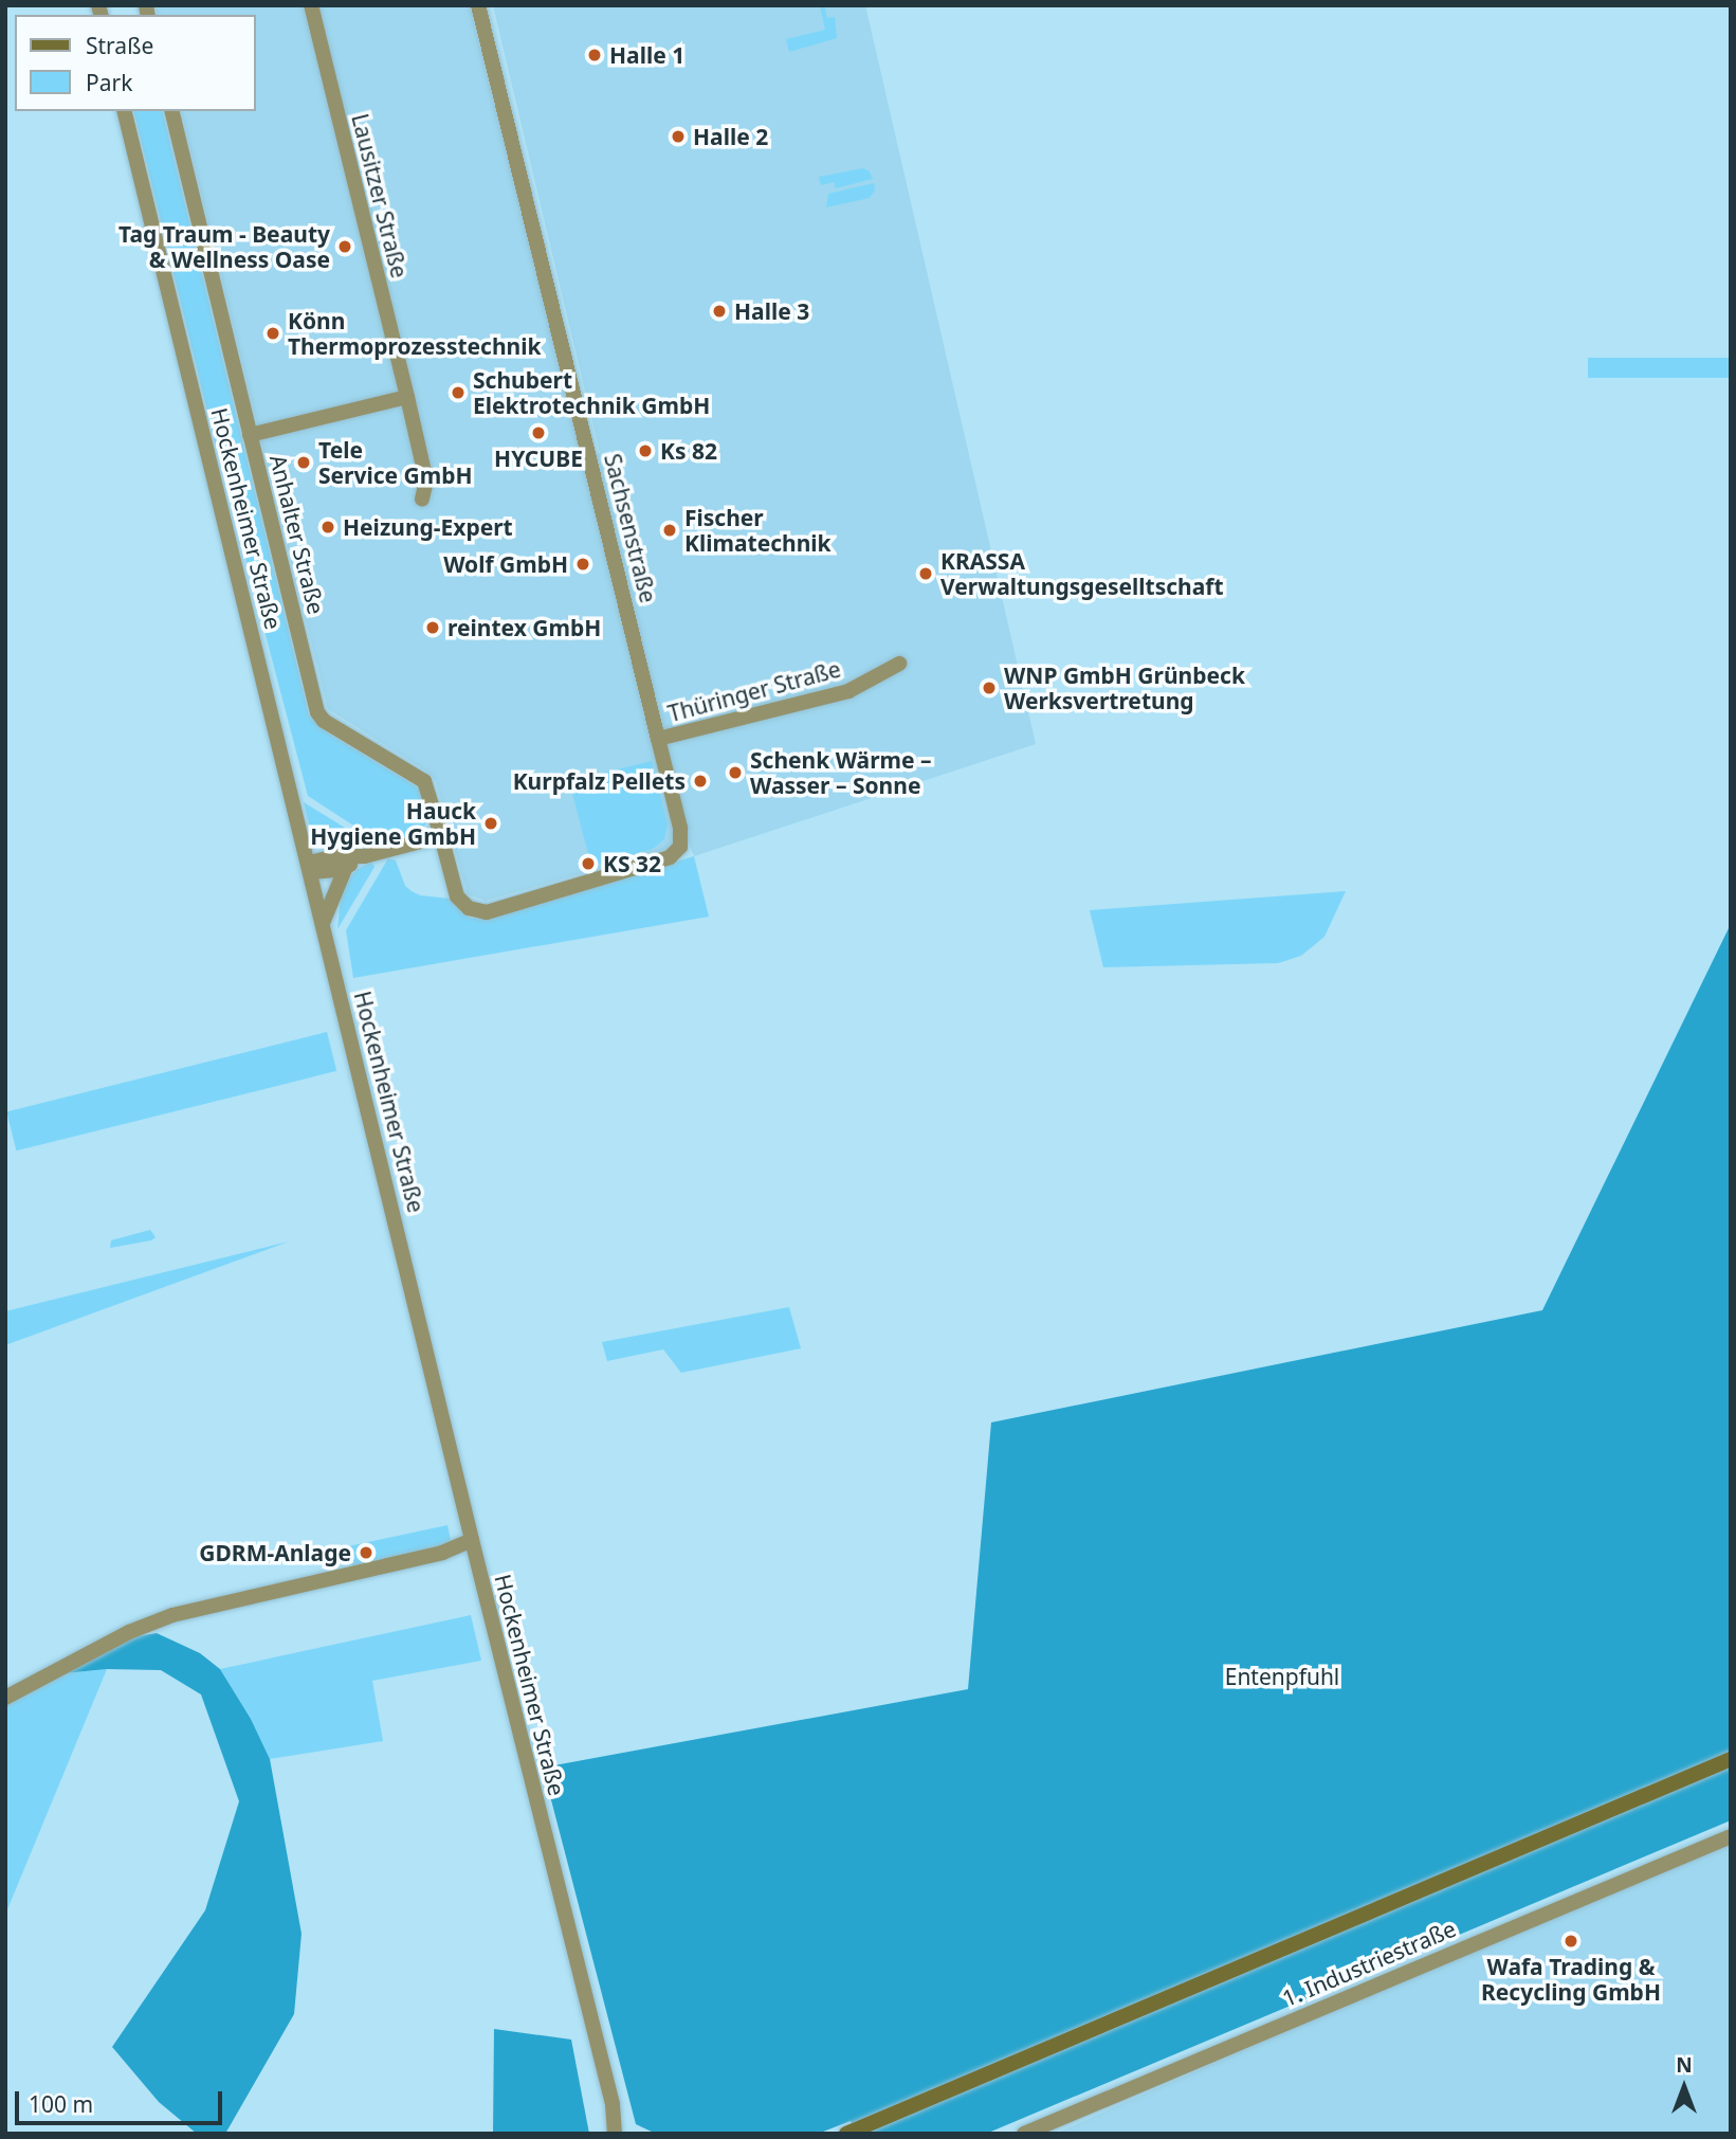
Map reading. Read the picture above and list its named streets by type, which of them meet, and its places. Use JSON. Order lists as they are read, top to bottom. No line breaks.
{"streets":{"street":["Lausitzer Straße","Hockenheimer Straße","Sachsenstraße","Anhalter Straße","Thüringer Straße","1. Industriestraße"]},"crossings":[["Sachsenstraße","Anhalter Straße"],["Sachsenstraße","Thüringer Straße"]],"parks":["Entenpfuhl"],"places":["Halle 1","Halle 2","Tag Traum - Beauty & Wellness Oase","Halle 3","Könn Thermoprozesstechnik","Schubert Elektrotechnik GmbH","HYCUBE","Ks 82","Tele Service GmbH","Heizung-Expert","Fischer Klimatechnik","Wolf GmbH","KRASSA Verwaltungsgeselltschaft","reintex GmbH","WNP GmbH Grünbeck Werksvertretung","Schenk Wärme – Wasser – Sonne","Kurpfalz Pellets","Hauck Hygiene GmbH","KS 32","GDRM-Anlage","Wafa Trading & Recycling GmbH"],"legend":["Straße","Park"],"scale_bar":"100 m","north":"top"}
